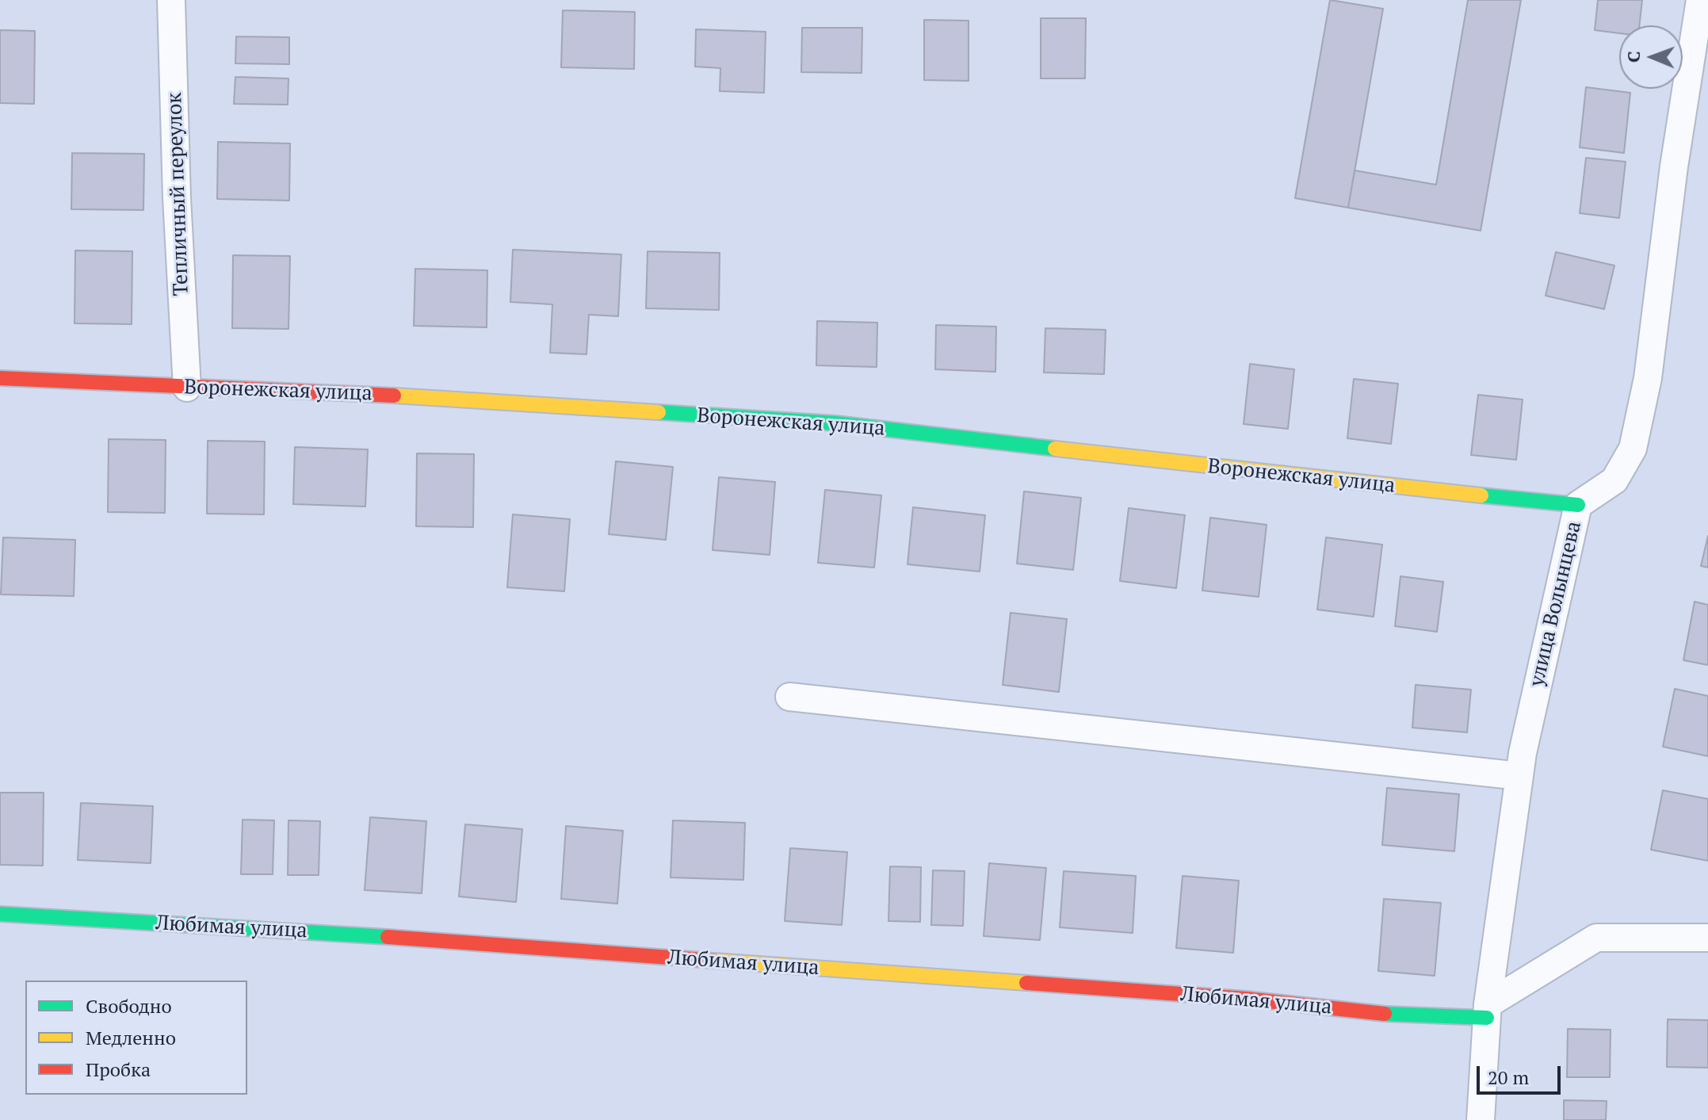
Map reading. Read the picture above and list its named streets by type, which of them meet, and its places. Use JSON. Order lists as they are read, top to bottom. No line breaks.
{"streets":{"street":["Тепличный переулок","Воронежская улица","улица Волынцева","Любимая улица"]},"crossings":[["Тепличный переулок","Воронежская улица"],["Воронежская улица","улица Волынцева"],["улица Волынцева","Любимая улица"]],"legend":["Свободно","Медленно","Пробка"],"scale_bar":"20 m","north":"left"}
